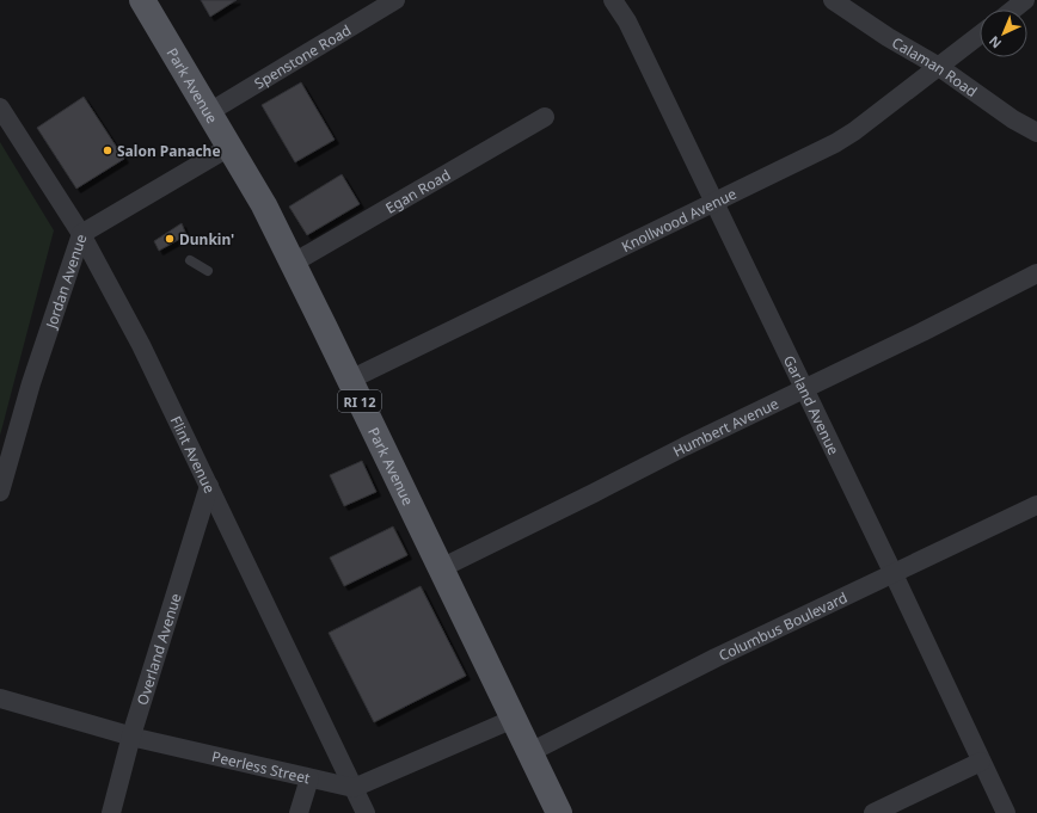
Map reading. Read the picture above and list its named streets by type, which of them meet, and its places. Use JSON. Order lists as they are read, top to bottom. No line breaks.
{"streets":{"main road":["Park Avenue","RI 12"],"street":["Spenstone Road","Calaman Road","Egan Road","Knollwood Avenue","Jordan Avenue","Garland Avenue","Humbert Avenue","Flint Avenue","Columbus Boulevard","Overland Avenue","Peerless Street"]},"crossings":[["Spenstone Road","Park Avenue"],["Calaman Road","Knollwood Avenue"],["Park Avenue","Egan Road"],["Park Avenue","Knollwood Avenue"],["Park Avenue","Jordan Avenue"],["Park Avenue","Humbert Avenue"],["Park Avenue","Columbus Boulevard"],["Knollwood Avenue","Garland Avenue"],["Jordan Avenue","Flint Avenue"],["Garland Avenue","Humbert Avenue"],["Garland Avenue","Columbus Boulevard"],["Flint Avenue","Overland Avenue"],["Flint Avenue","Peerless Street"],["Overland Avenue","Peerless Street"]],"places":["Salon Panache","Dunkin'"],"north":"bottom left"}
